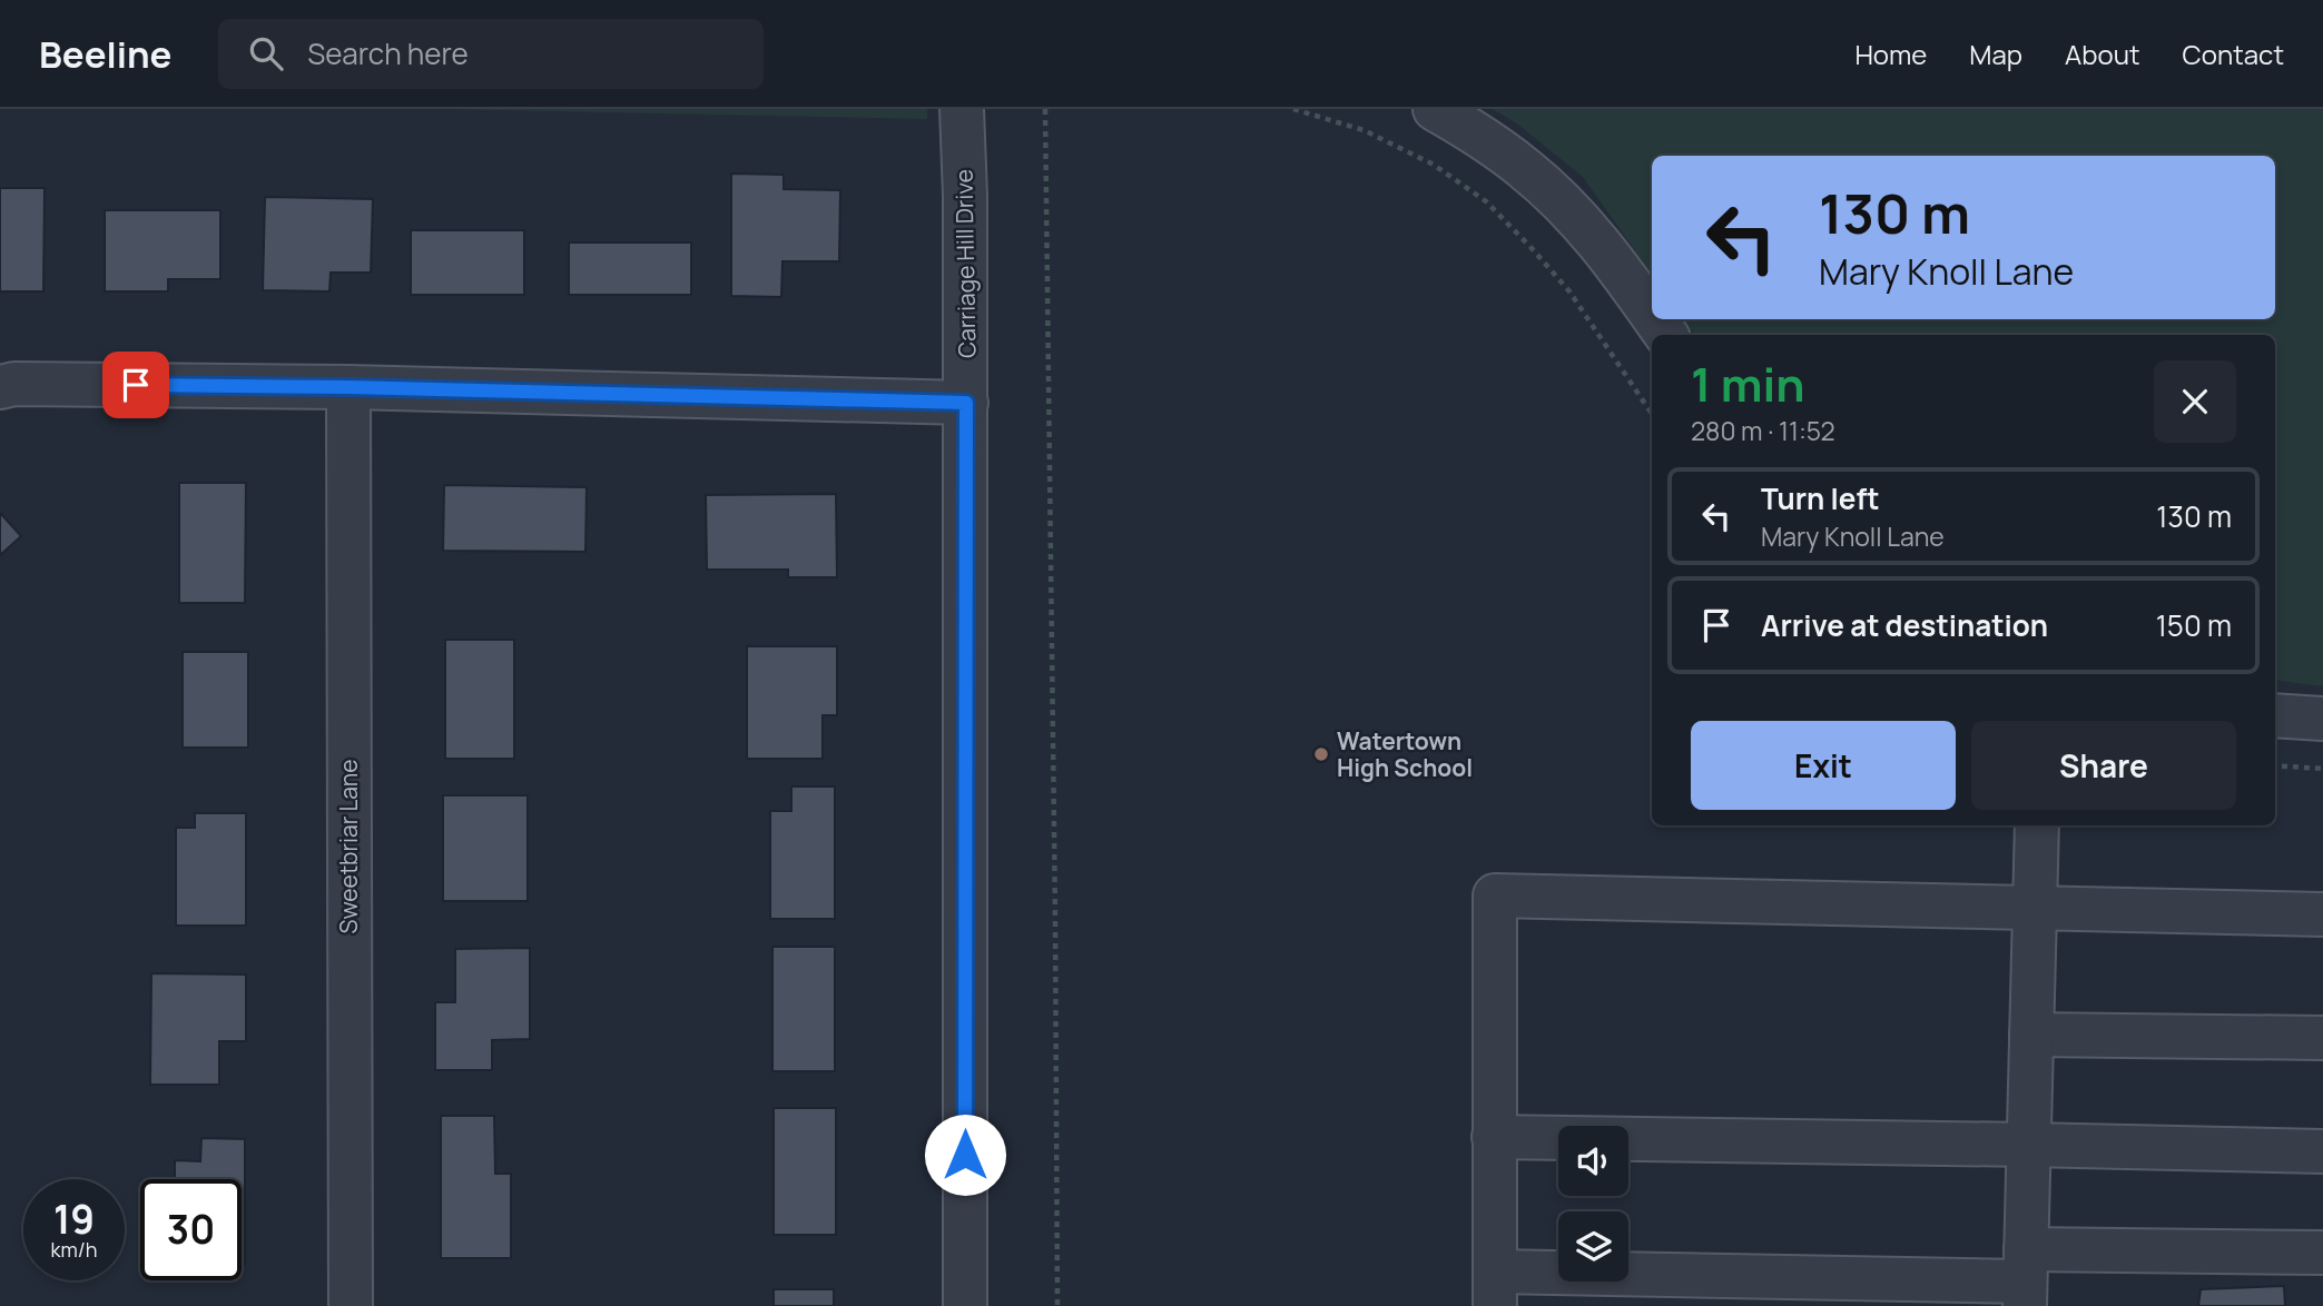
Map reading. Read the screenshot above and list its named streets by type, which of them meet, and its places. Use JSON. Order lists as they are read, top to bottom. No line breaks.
{"streets":{"street":["Carriage Hill Drive","Sweetbriar Lane"]},"places":["Watertown High School"],"page":{"header":"Beeline","search":"Search here","nav":["Home","Map","About","Contact"],"turn":["130 m","Mary Knoll Lane"],"heading":["1 min","280 m · 11:52"],"list":[{"name":"Turn left","note":"Mary Knoll Lane","value":"130 m"},{"name":"Arrive at destination","value":"150 m"}],"buttons":["Exit","Share"],"speed":"19 km/h","limit":"30"}}
